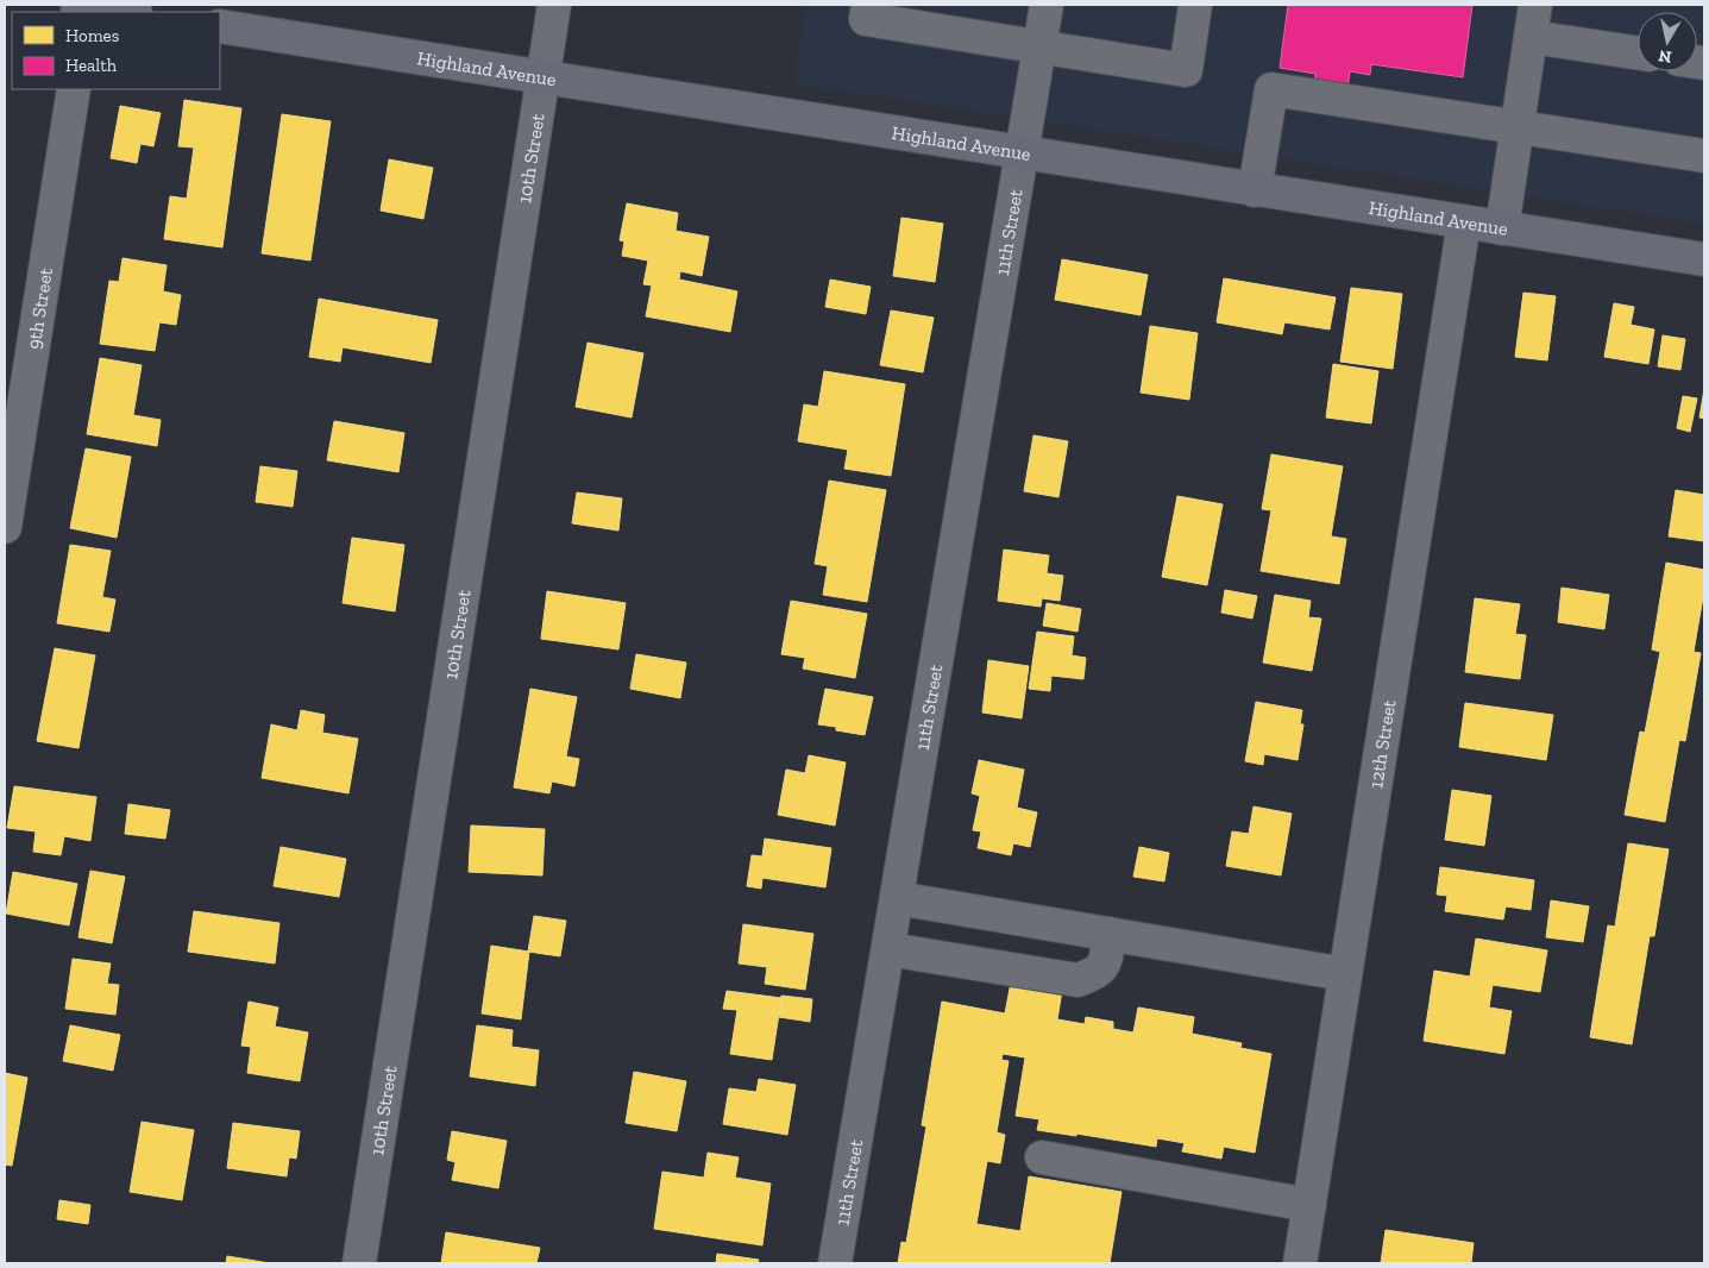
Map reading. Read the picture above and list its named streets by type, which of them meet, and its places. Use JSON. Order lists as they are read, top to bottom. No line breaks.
{"streets":{"main road":["Highland Avenue"],"street":["10th Street","11th Street","9th Street","12th Street"]},"crossings":[["Highland Avenue","10th Street"],["Highland Avenue","11th Street"],["Highland Avenue","12th Street"]],"legend":["Homes","Health"],"north":"bottom"}
